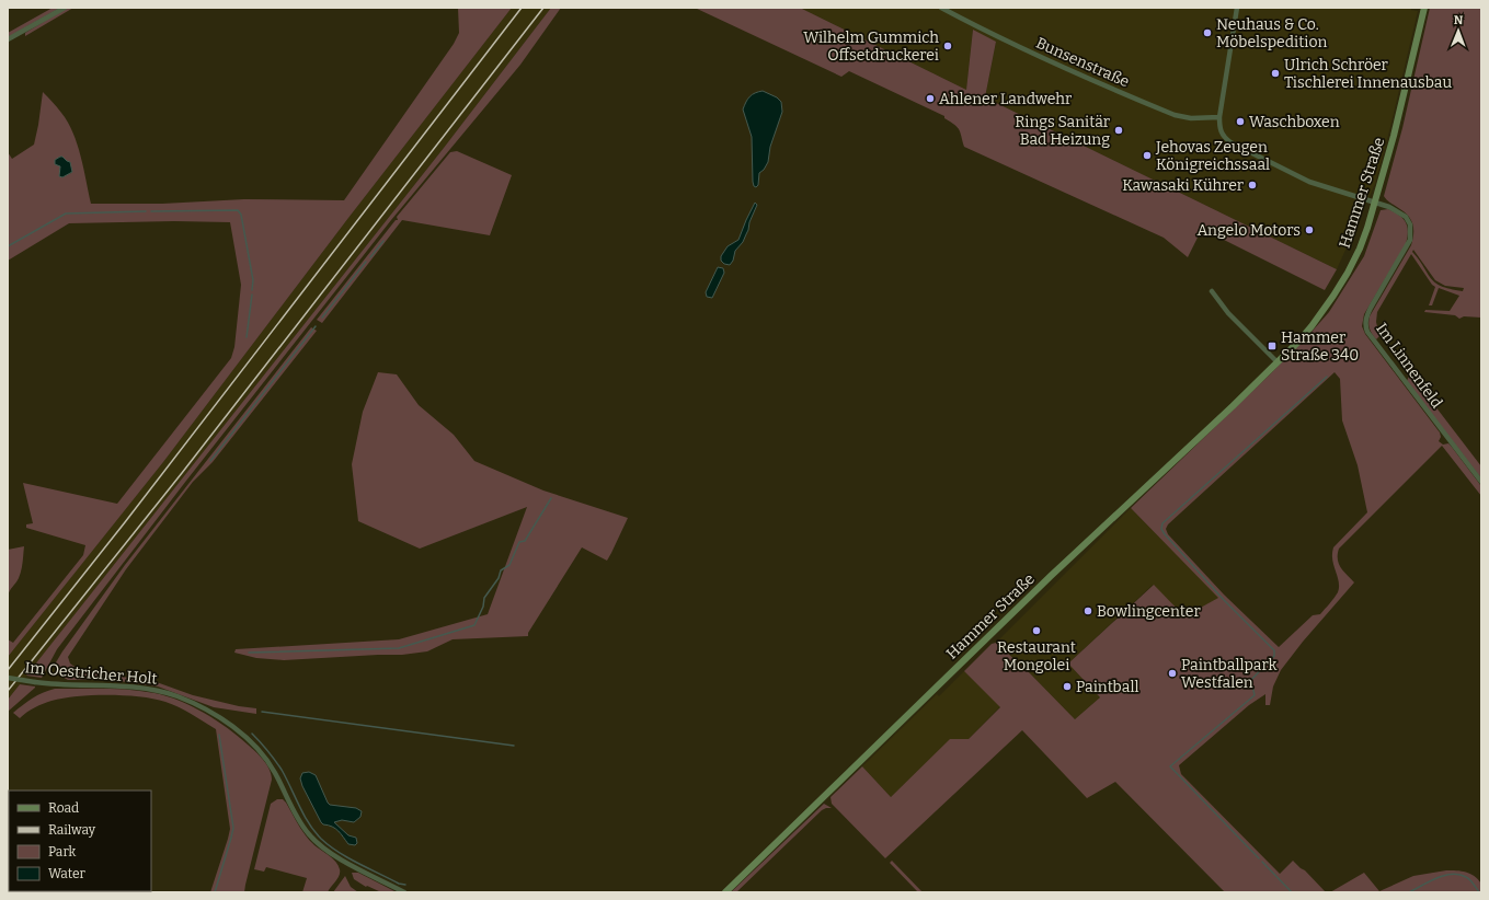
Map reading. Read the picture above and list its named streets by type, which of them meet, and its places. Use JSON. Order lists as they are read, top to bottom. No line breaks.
{"streets":{"main road":["Hammer Straße"],"street":["Bunsenstraße","Im Linnenfeld","Im Oestricher Holt"]},"crossings":[["Bunsenstraße","Im Linnenfeld"],["Hammer Straße","Im Linnenfeld"]],"places":{"other":["Neuhaus & Co. Möbelspedition","Wilhelm Gummich Offsetdruckerei","Ulrich Schröer Tischlerei Innenausbau","Ahlener Landwehr","Waschboxen","Rings Sanitär Bad Heizung","Jehovas Zeugen Königreichssaal","Kawasaki Kührer","Angelo Motors","Bowlingcenter","Restaurant Mongolei","Paintballpark Westfalen","Paintball"],"transit":["Hammer Straße 340"]},"legend":["Road","Railway","Park","Water"],"north":"top"}
